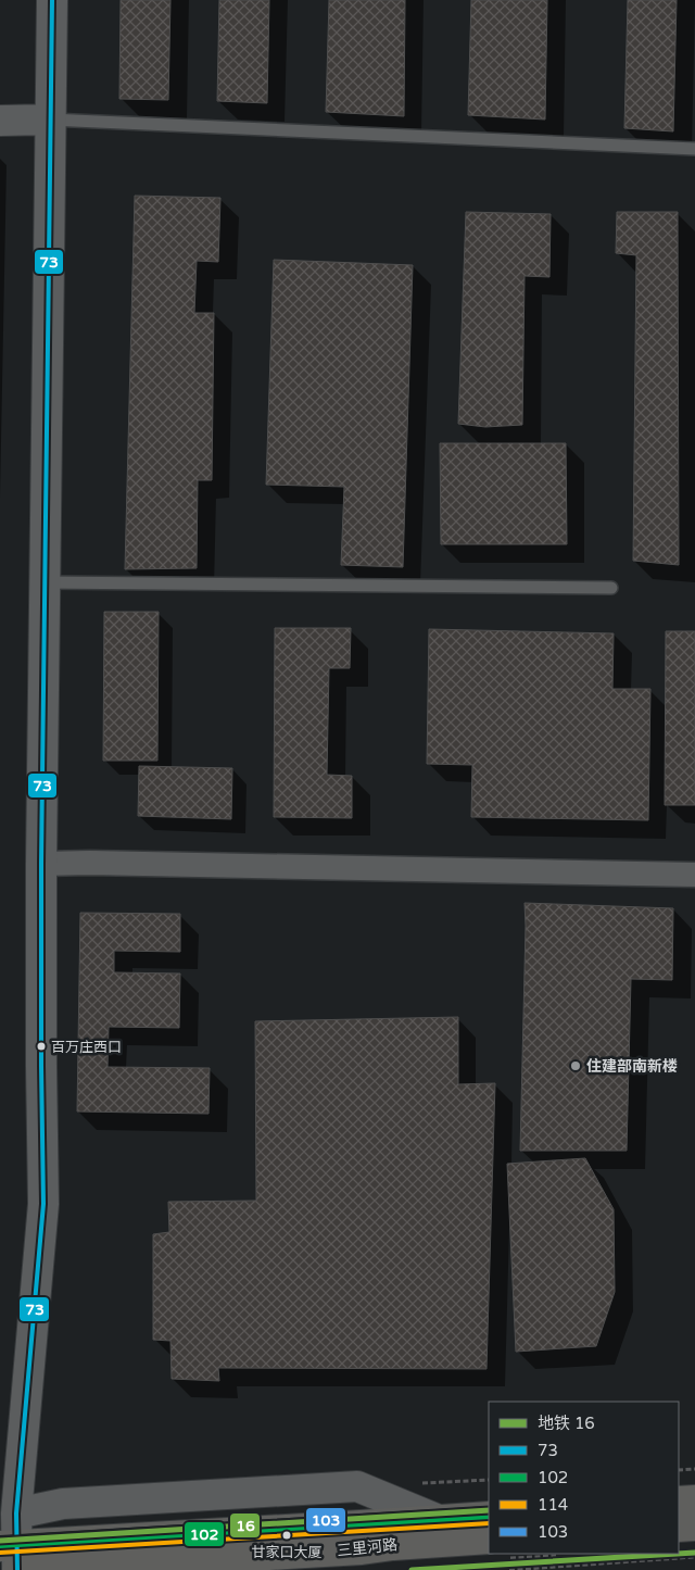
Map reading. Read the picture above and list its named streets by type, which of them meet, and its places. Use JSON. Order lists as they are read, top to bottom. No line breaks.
{"streets":{"main road":["三里河路"]},"places":["百万庄西口","住建部南新楼","甘家口大厦"],"lines":["transit line 73","transit line 103","metro line 16","transit line 102","transit line 114"],"legend":["地铁 16","73","102","114","103"]}
